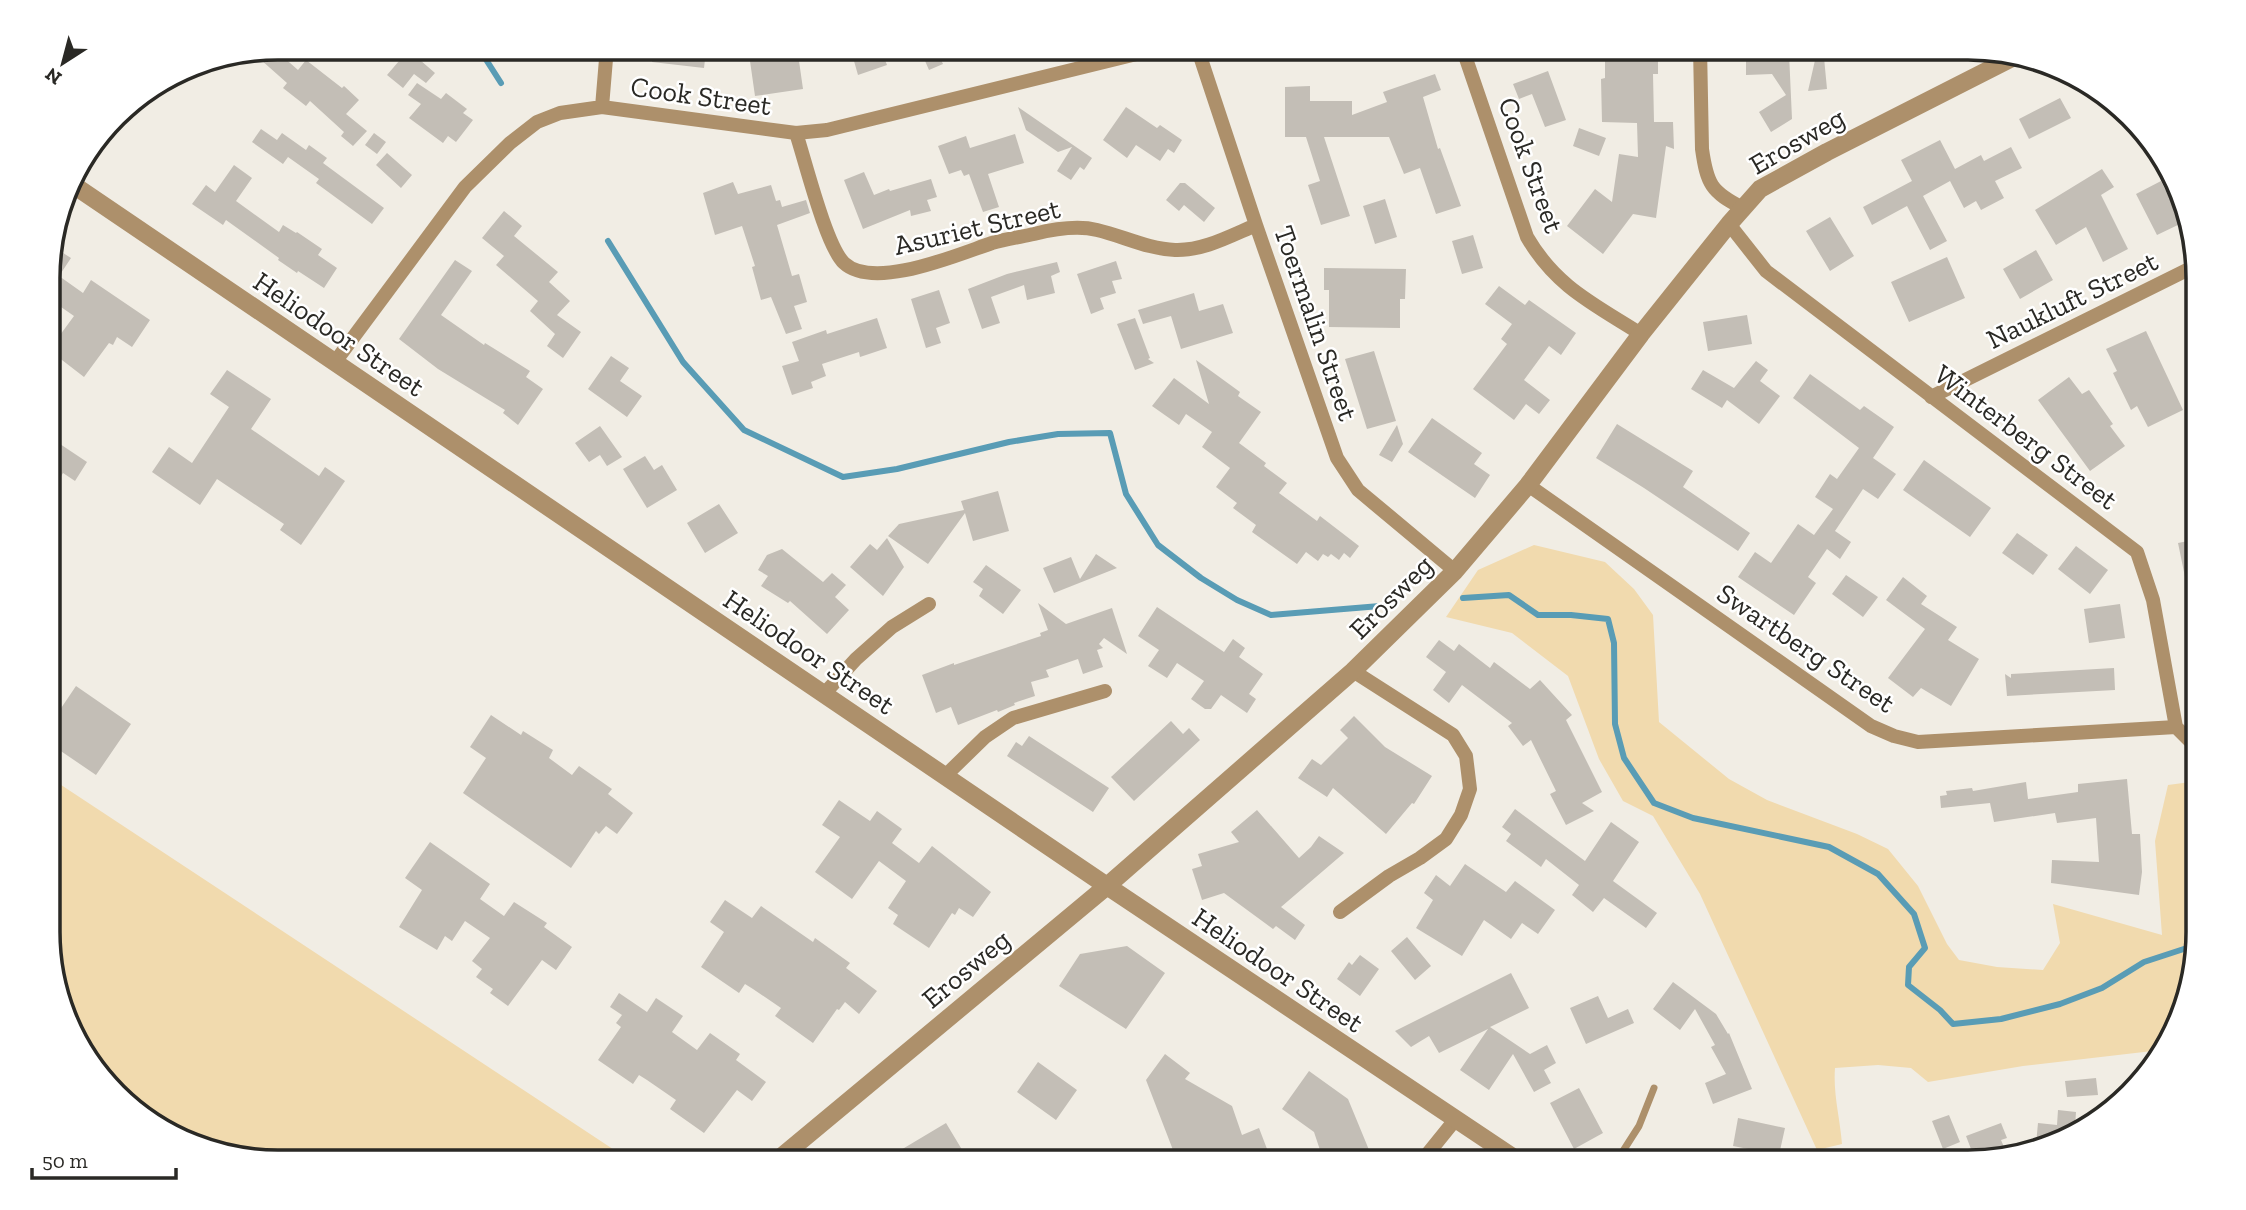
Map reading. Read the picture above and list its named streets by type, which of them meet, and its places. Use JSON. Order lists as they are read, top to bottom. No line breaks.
{"streets":{"street":["Cook Street","Erosweg","Asuriet Street","Naukluft Street","Toermalin Street","Heliodoor Street","Winterberg Street","Swartberg Street"]},"crossings":[["Cook Street","Erosweg"],["Cook Street","Asuriet Street"],["Cook Street","Heliodoor Street"],["Erosweg","Toermalin Street"],["Erosweg","Heliodoor Street"],["Erosweg","Winterberg Street"],["Erosweg","Swartberg Street"],["Asuriet Street","Toermalin Street"],["Naukluft Street","Winterberg Street"],["Winterberg Street","Swartberg Street"]],"scale_bar":"50 m","north":"bottom left"}
